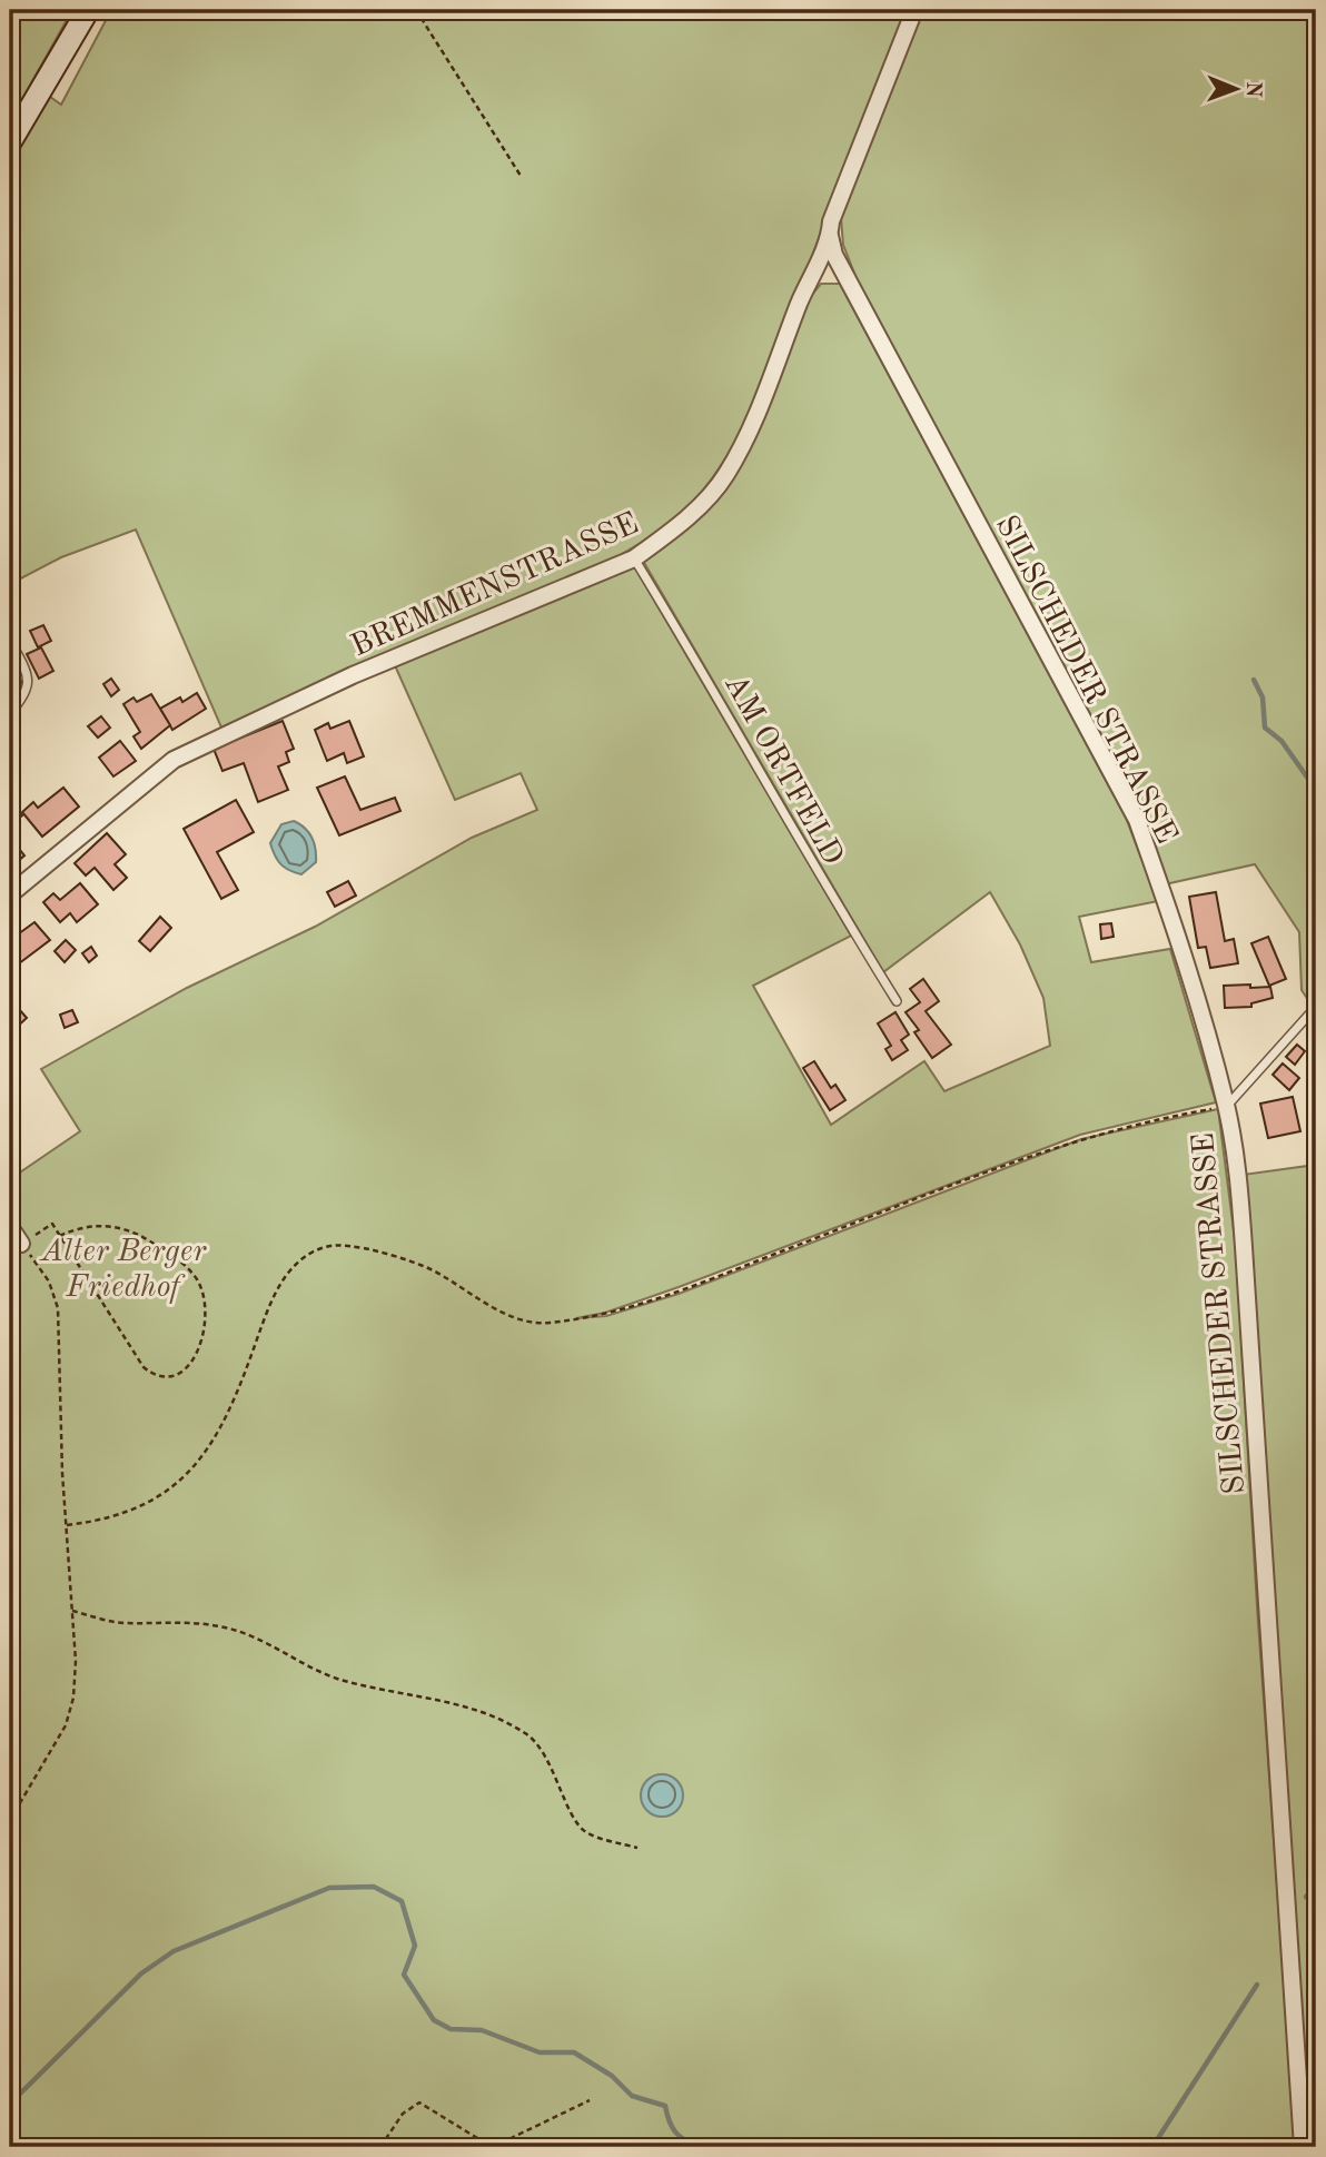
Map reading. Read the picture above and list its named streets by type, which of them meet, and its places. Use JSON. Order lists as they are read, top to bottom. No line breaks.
{"streets":{"street":["BREMMENSTRASSE","SILSCHEDER STRASSE"],"lane":["AM ORTFELD"]},"crossings":[["BREMMENSTRASSE","SILSCHEDER STRASSE"],["BREMMENSTRASSE","AM ORTFELD"]],"parks":["Alter Berger Friedhof"],"north":"right"}
